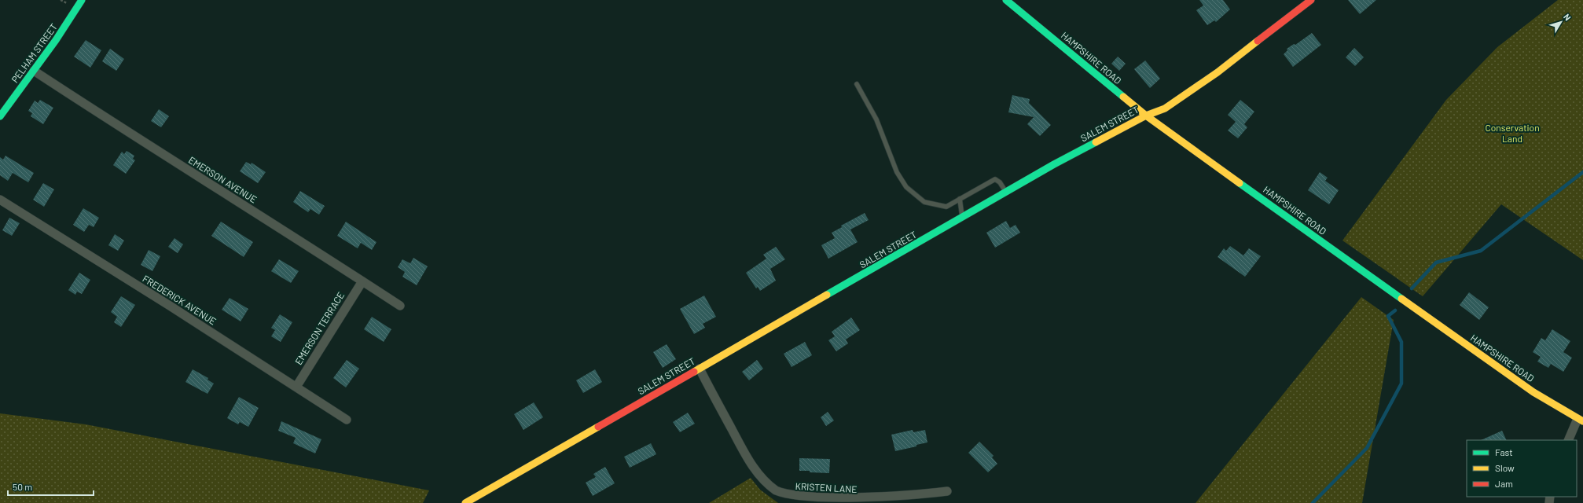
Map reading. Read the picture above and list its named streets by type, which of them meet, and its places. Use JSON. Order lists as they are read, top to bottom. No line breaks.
{"streets":{"street":["PELHAM STREET","HAMPSHIRE ROAD","SALEM STREET","EMERSON AVENUE","FREDERICK AVENUE","EMERSON TERRACE","KRISTEN LANE"]},"crossings":[["PELHAM STREET","EMERSON AVENUE"],["HAMPSHIRE ROAD","SALEM STREET"],["SALEM STREET","KRISTEN LANE"],["EMERSON AVENUE","EMERSON TERRACE"],["FREDERICK AVENUE","EMERSON TERRACE"]],"parks":["Conservation Land"],"legend":["Fast","Slow","Jam"],"scale_bar":"50 m","north":"top right"}
